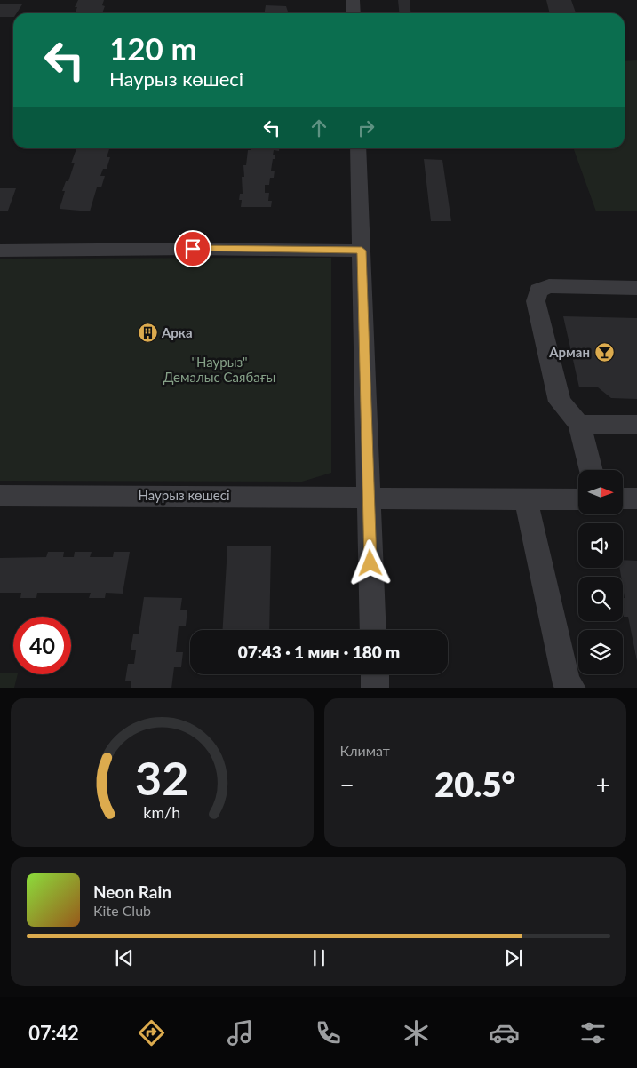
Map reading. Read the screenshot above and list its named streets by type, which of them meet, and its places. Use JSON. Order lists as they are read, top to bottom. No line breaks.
{"streets":{"street":["Наурыз көшесі"]},"parks":["\"Наурыз\" Демалыс Саябағы"],"places":{"building":["Арка"],"bar":["Арман"]},"north":"right","page":{"turn":["120 m","Наурыз көшесі"],"limit":"40","trip":"07:43 · 1 мин · 180 m","tile":"Климат","heat":["−","20.5°","+"],"song":["Neon Rain","Kite Club"],"tabs":"07:42","gauge":["32","km/h"]}}
